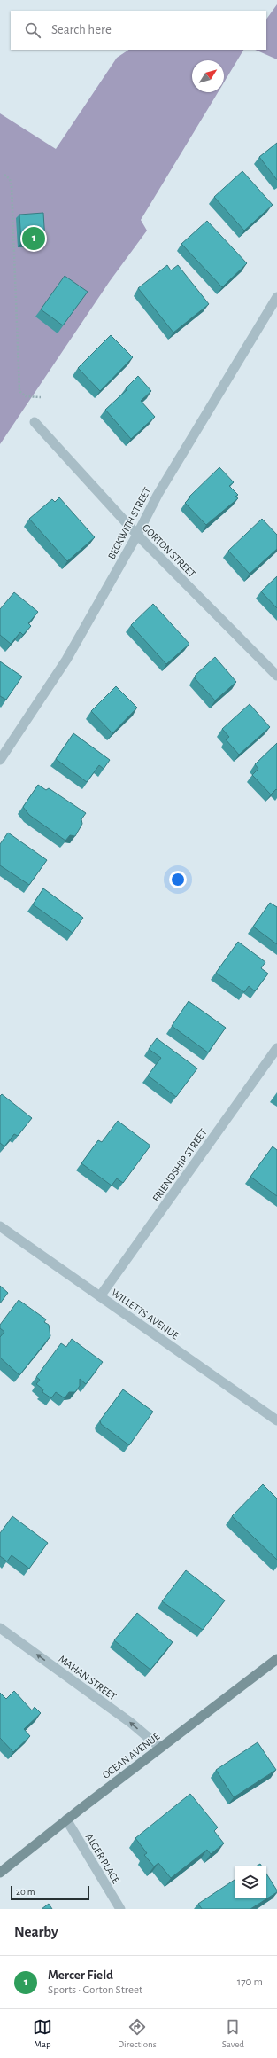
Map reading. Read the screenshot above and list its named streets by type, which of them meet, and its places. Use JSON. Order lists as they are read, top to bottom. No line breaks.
{"streets":{"main road":["OCEAN AVENUE"],"street":["BECKWITH STREET","GORTON STREET","FRIENDSHIP STREET","WILLETTS AVENUE","MAHAN STREET","ALGER PLACE"]},"crossings":[["BECKWITH STREET","GORTON STREET"],["FRIENDSHIP STREET","WILLETTS AVENUE"],["MAHAN STREET","OCEAN AVENUE"],["OCEAN AVENUE","ALGER PLACE"]],"one_way":["MAHAN STREET"],"scale_bar":"20 m","north":"top right","page":{"search":"Search here","pins":"1","scale":"20 m","heading":"Nearby","list":[{"mark":"1","name":"Mercer Field","note":"Sports · Gorton Street","value":"170 m"}],"nav":["Map","Directions","Saved"]}}
